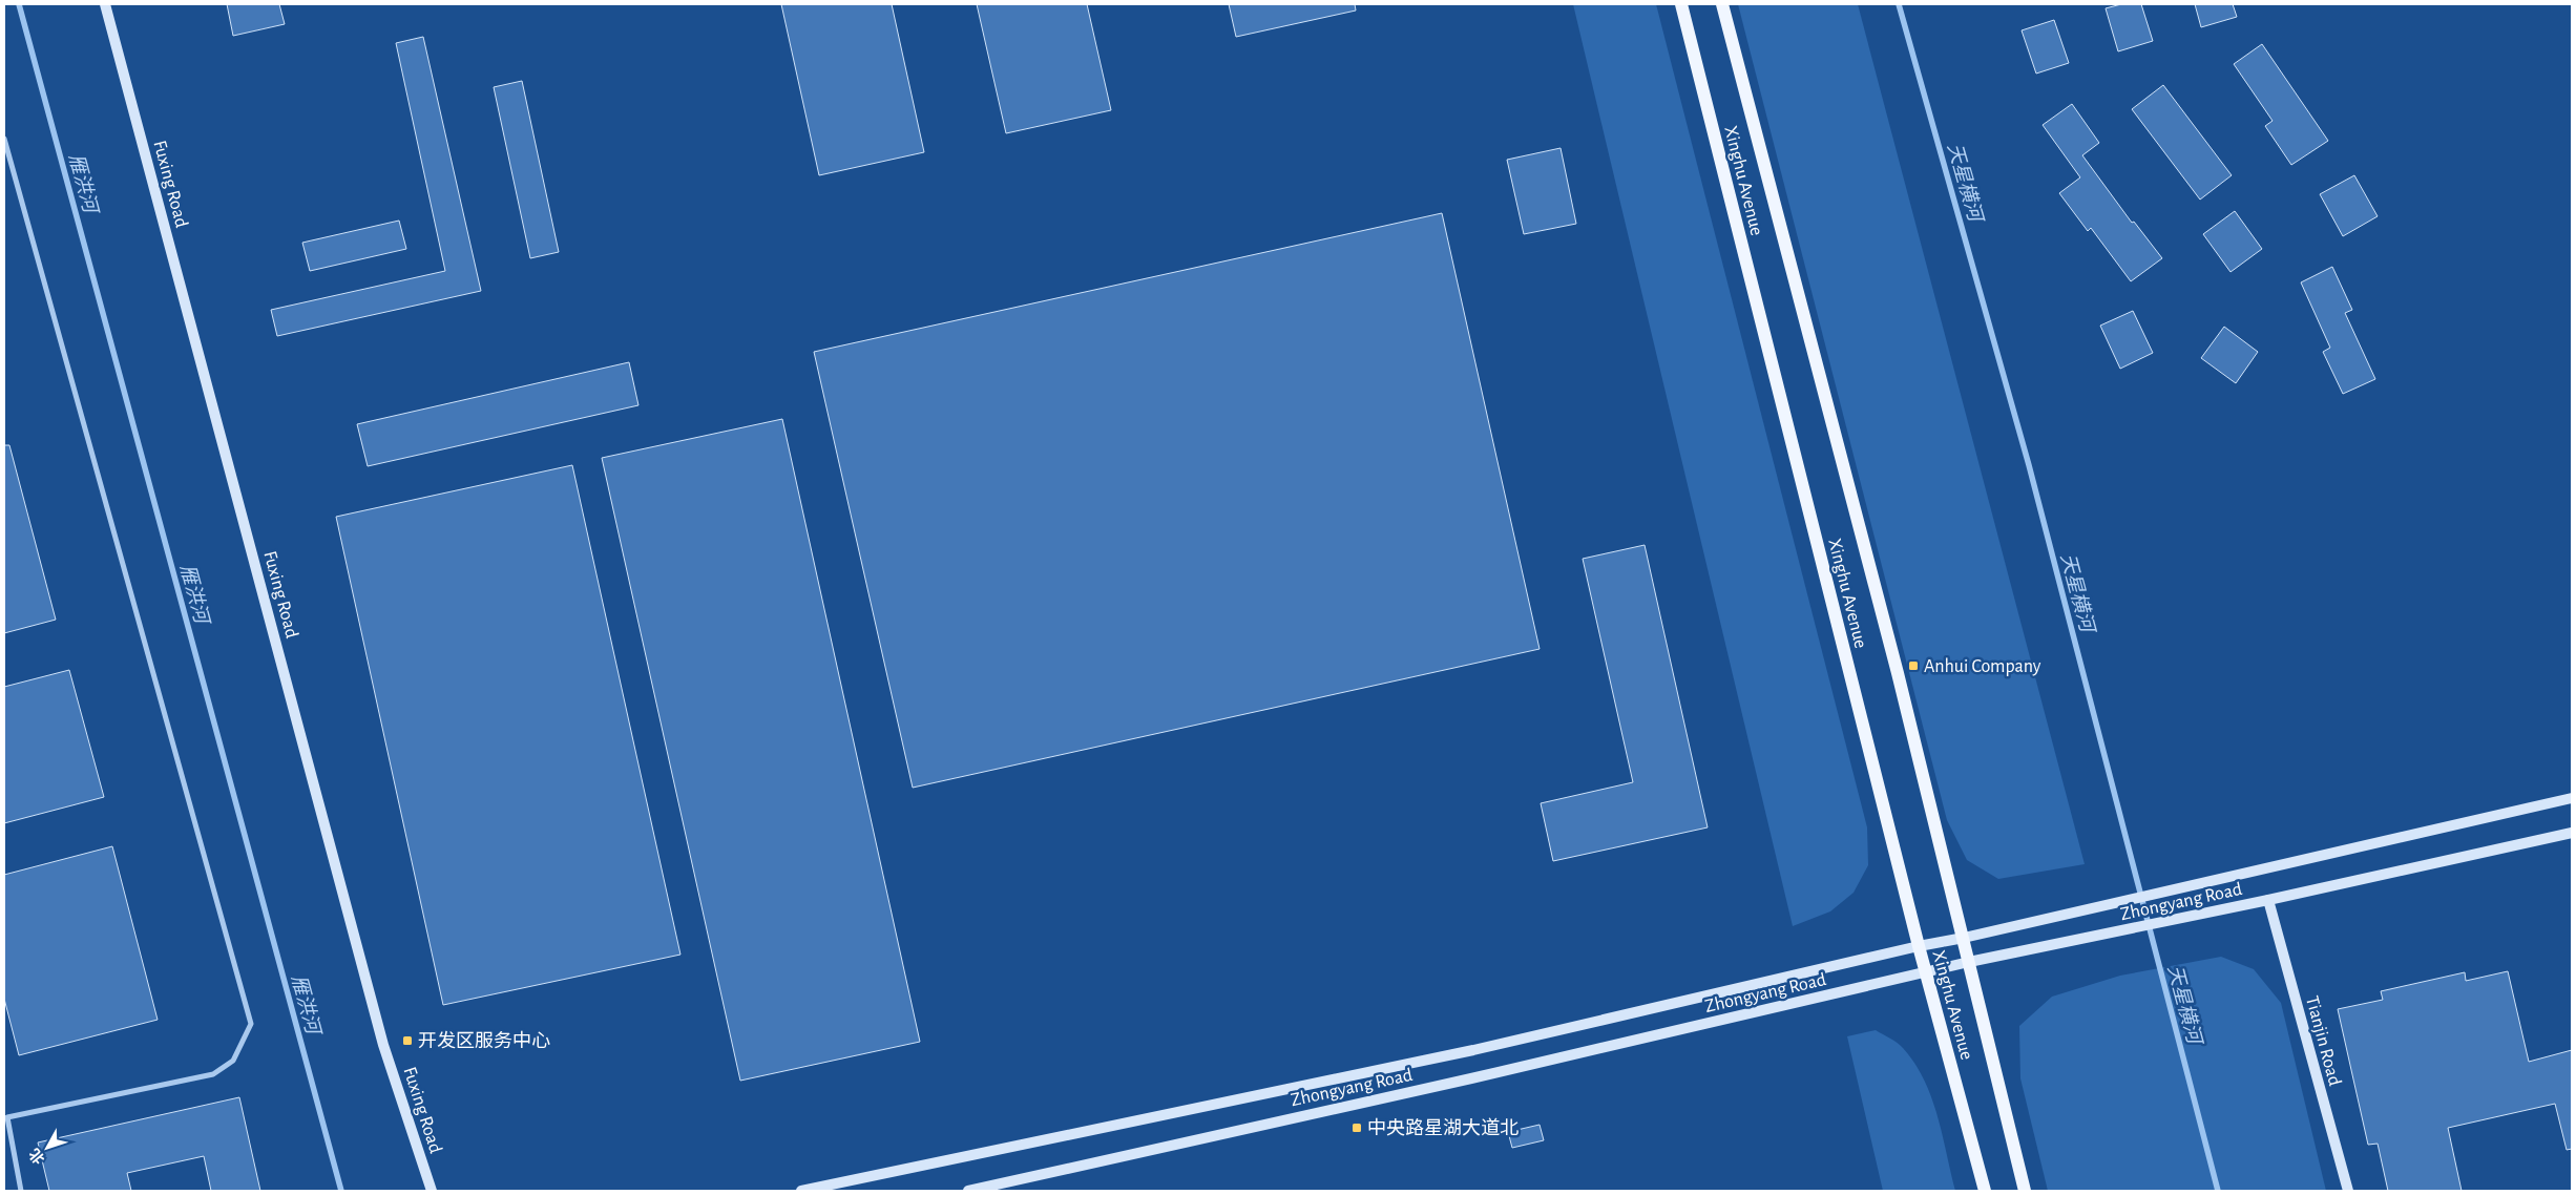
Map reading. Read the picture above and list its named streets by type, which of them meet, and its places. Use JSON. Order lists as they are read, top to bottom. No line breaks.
{"streets":{"main road":["Xinghu Avenue"],"street":["Fuxing Road","Zhongyang Road","Tianjin Road"]},"crossings":[["Xinghu Avenue","Zhongyang Road"],["Zhongyang Road","Tianjin Road"]],"water":["天星横河","雁洪河"],"places":{"transit":["Anhui Company","开发区服务中心","中央路星湖大道北"]},"north":"bottom left"}
